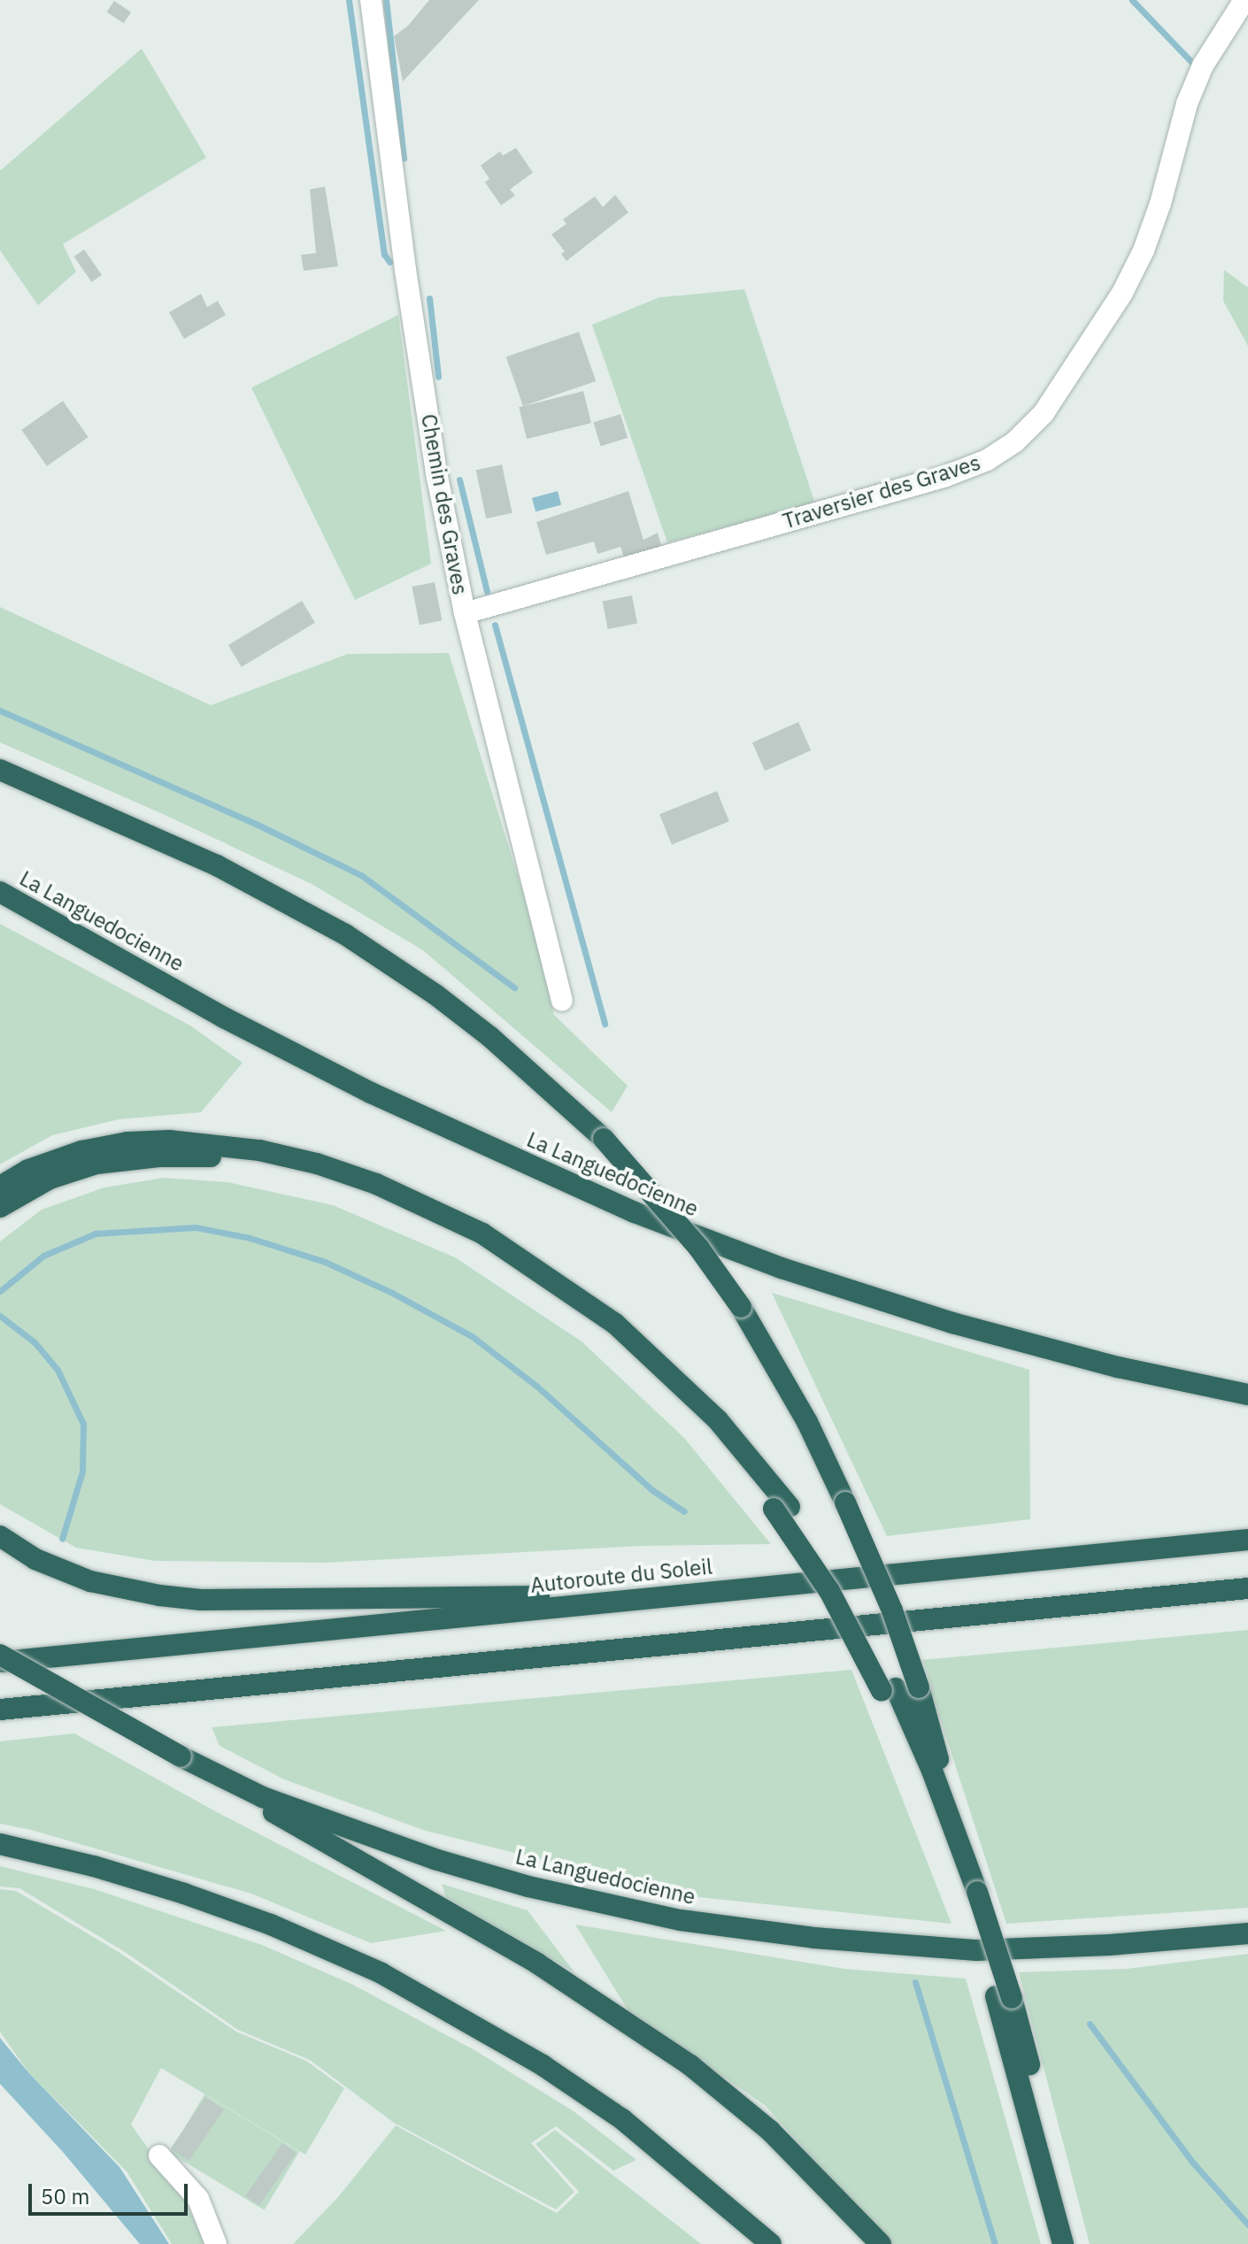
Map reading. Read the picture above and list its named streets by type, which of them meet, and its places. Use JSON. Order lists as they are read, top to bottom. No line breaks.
{"streets":{"highway":["La Languedocienne","Autoroute du Soleil"],"street":["Traversier des Graves","Chemin des Graves"]},"crossings":[["Traversier des Graves","Chemin des Graves"]],"scale_bar":"50 m"}
